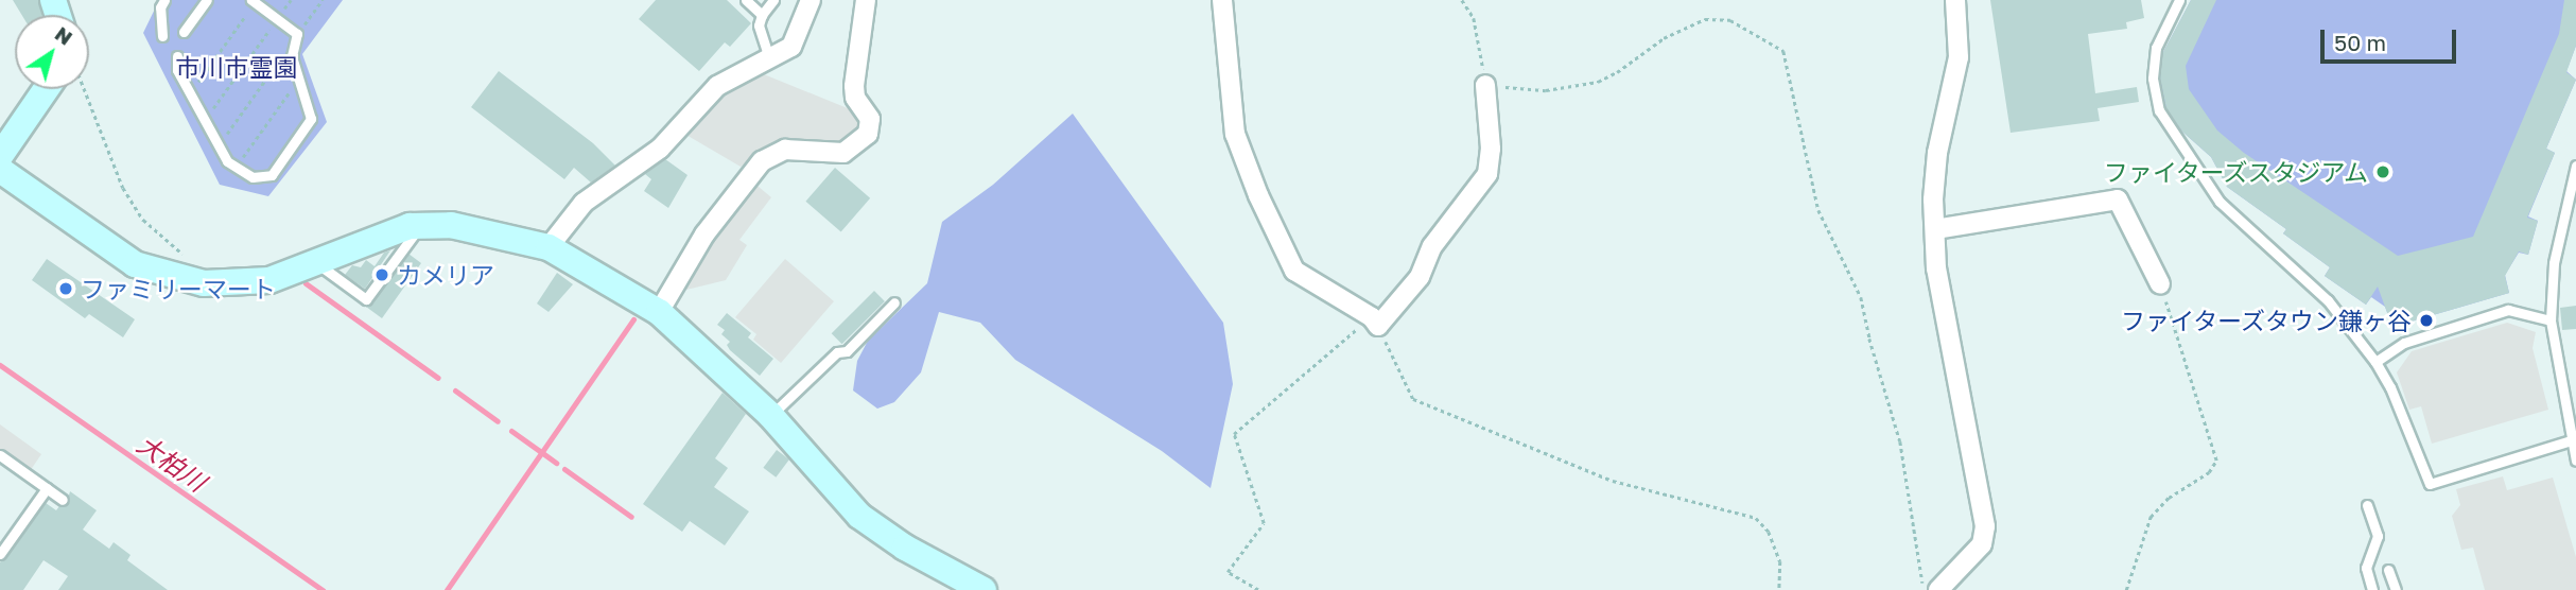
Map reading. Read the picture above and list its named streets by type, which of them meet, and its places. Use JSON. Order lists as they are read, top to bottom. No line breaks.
{"water":["大柏川"],"parks":["市川市霊園"],"places":["ファイターズスタジアム","カメリア","ファミリーマート","ファイターズタウン鎌ヶ谷"],"scale_bar":"50 m","north":"top right"}
